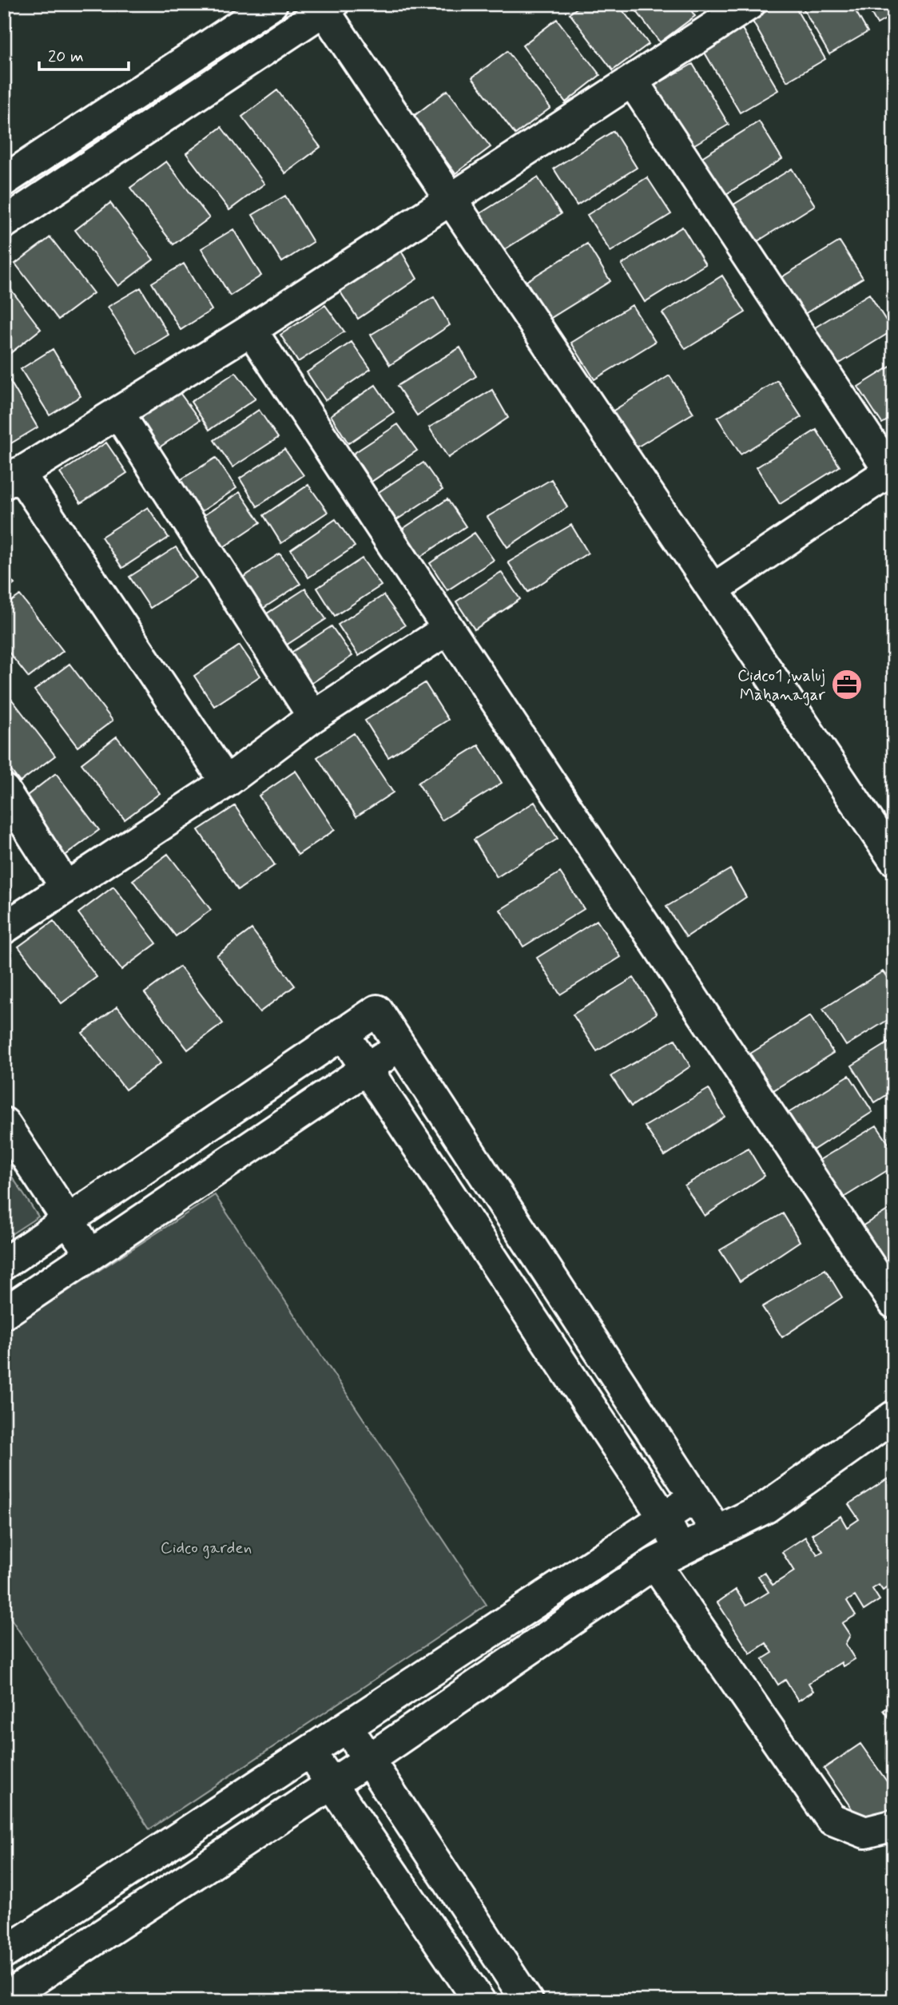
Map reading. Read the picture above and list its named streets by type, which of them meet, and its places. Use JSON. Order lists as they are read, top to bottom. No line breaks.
{"parks":["Cidco garden"],"places":{"office":["Cidco1 ,waluj Mahanagar"]},"scale_bar":"20 m"}
